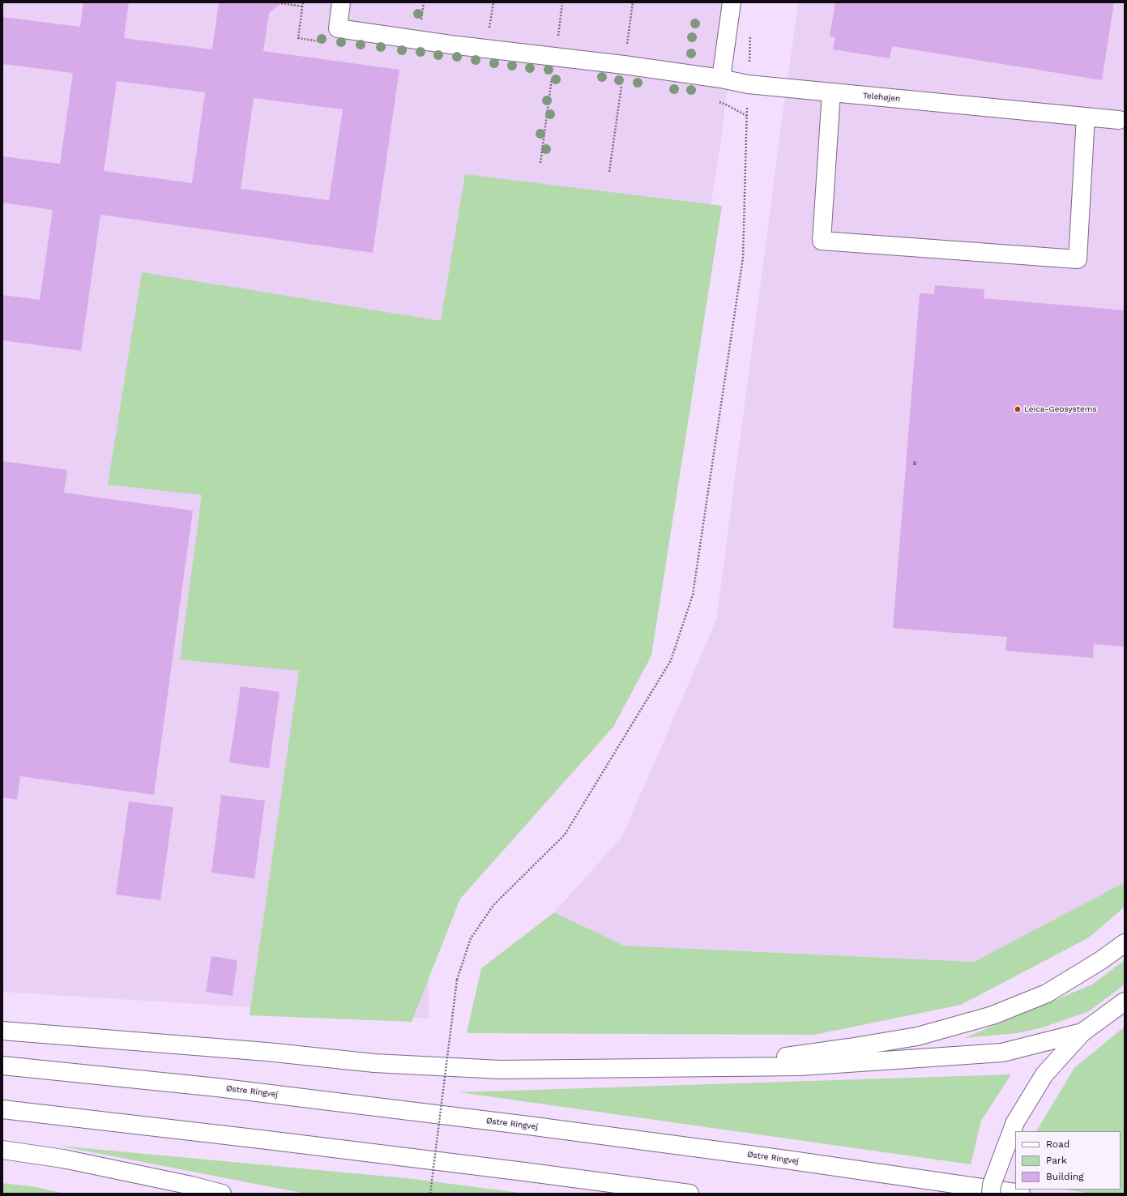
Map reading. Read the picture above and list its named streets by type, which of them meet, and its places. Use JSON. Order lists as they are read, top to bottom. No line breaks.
{"streets":{"main road":["Telehøjen","Østre Ringvej"]},"places":["Leica-Geosystems"],"house_numbers":["8"],"legend":["Road","Park","Building"]}
